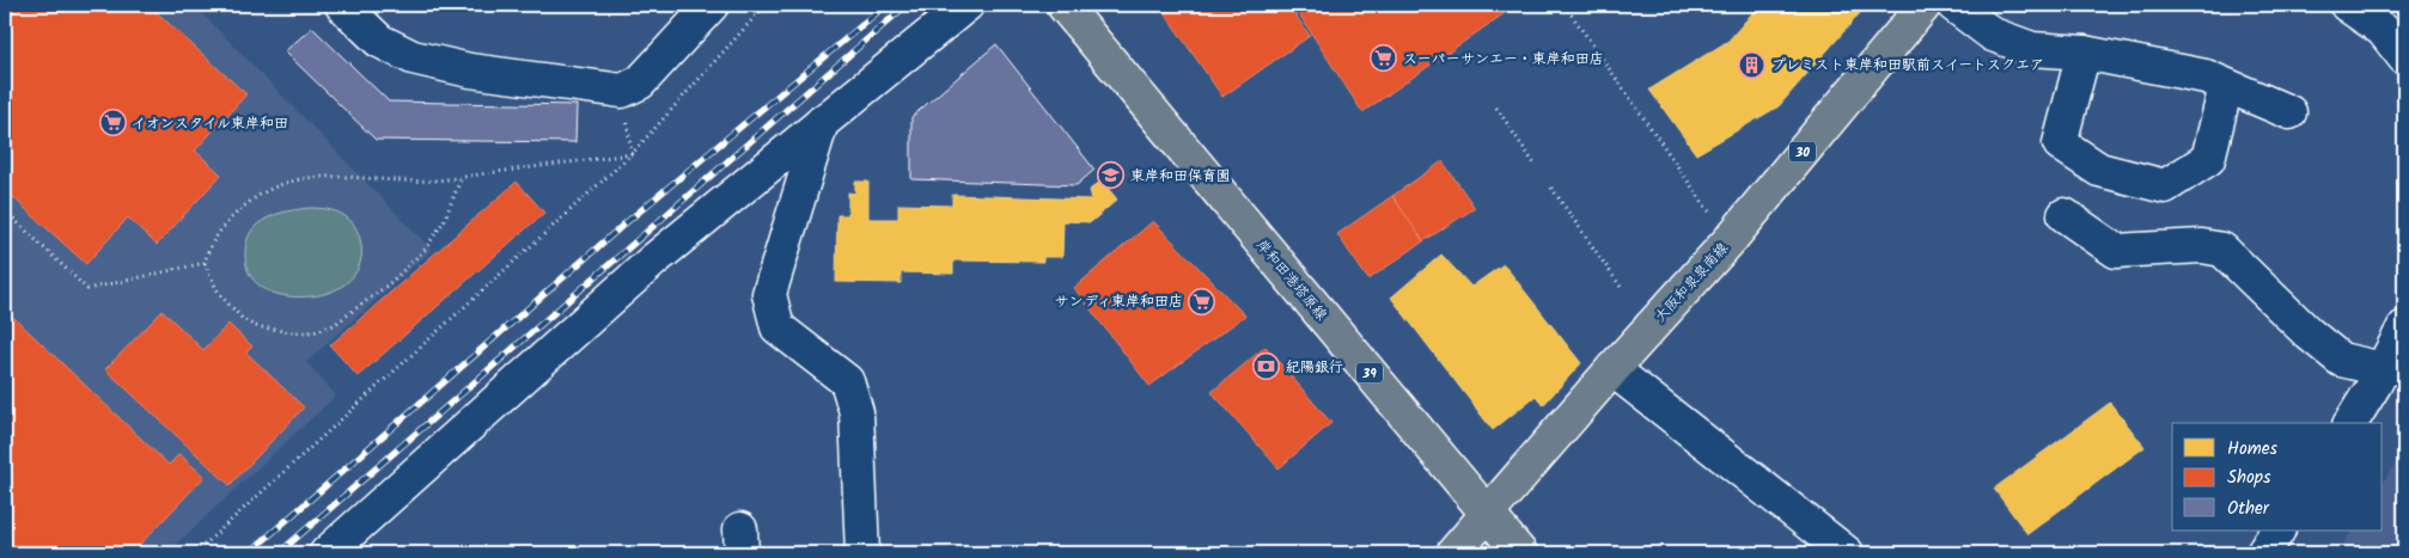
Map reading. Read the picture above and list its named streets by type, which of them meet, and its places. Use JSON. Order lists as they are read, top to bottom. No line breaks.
{"streets":{"main road":["30","岸和田港塔原線","大阪和泉泉南線","39"]},"crossings":[["岸和田港塔原線","大阪和泉泉南線"]],"places":{"supermarket":["スーパーサンエー・東岸和田店","イオンスタイル東岸和田","サンディ東岸和田店"],"building":["プレミスト東岸和田駅前スイートスクエア"],"school or university":["東岸和田保育園"],"bank":["紀陽銀行"]},"legend":["Homes","Shops","Other"]}
